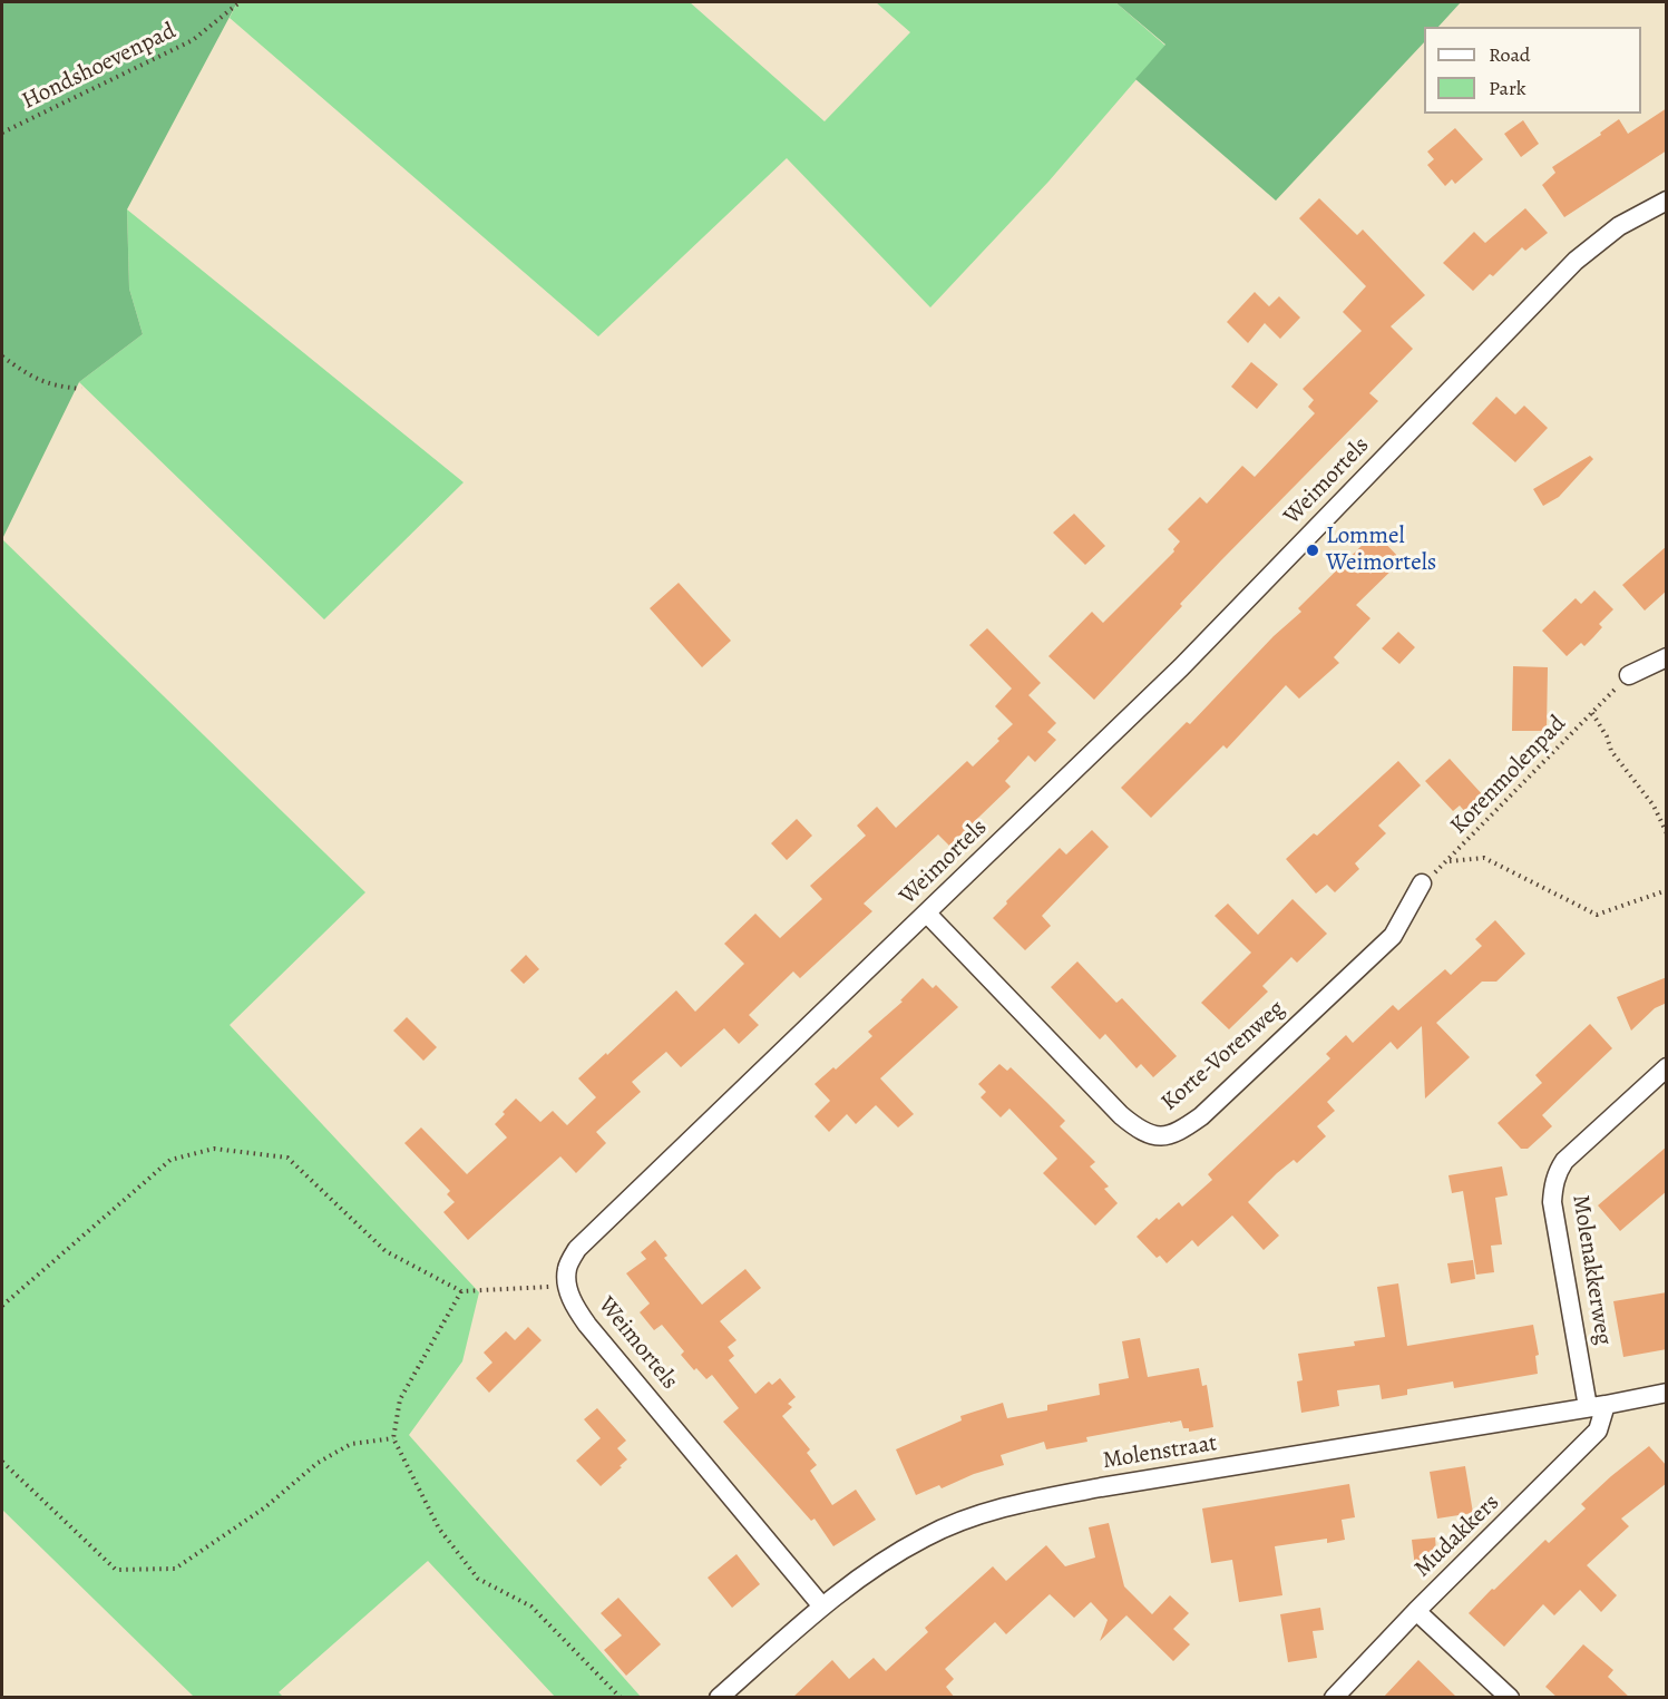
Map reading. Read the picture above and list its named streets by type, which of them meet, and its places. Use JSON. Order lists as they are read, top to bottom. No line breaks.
{"streets":{"street":["Weimortels","Korte-Vorenweg","Molenakkerweg","Molenstraat","Mudakkers"],"path":["Hondshoevenpad","Korenmolenpad"]},"crossings":[["Weimortels","Korte-Vorenweg"],["Weimortels","Molenstraat"],["Korenmolenpad","Korte-Vorenweg"],["Molenakkerweg","Molenstraat"],["Molenakkerweg","Mudakkers"],["Molenstraat","Mudakkers"]],"places":["Lommel Weimortels"],"legend":["Road","Park"]}
